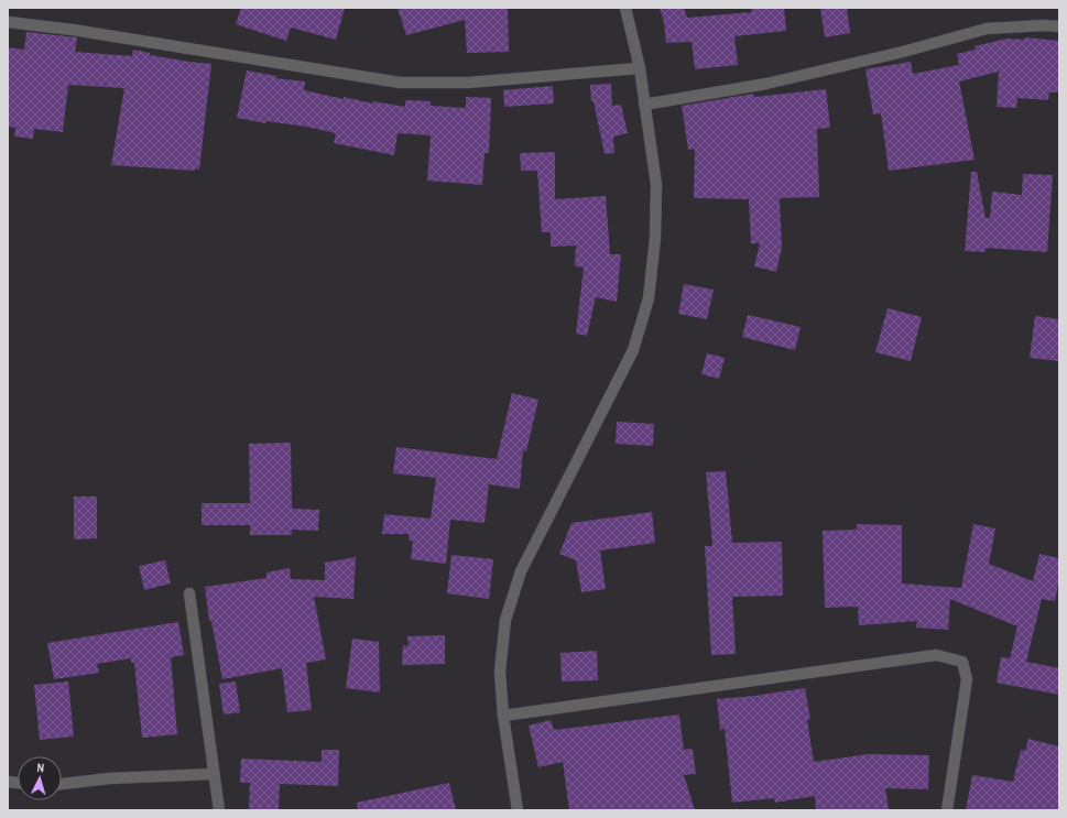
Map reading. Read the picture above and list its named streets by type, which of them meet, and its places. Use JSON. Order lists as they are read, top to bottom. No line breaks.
{"north":"top"}
